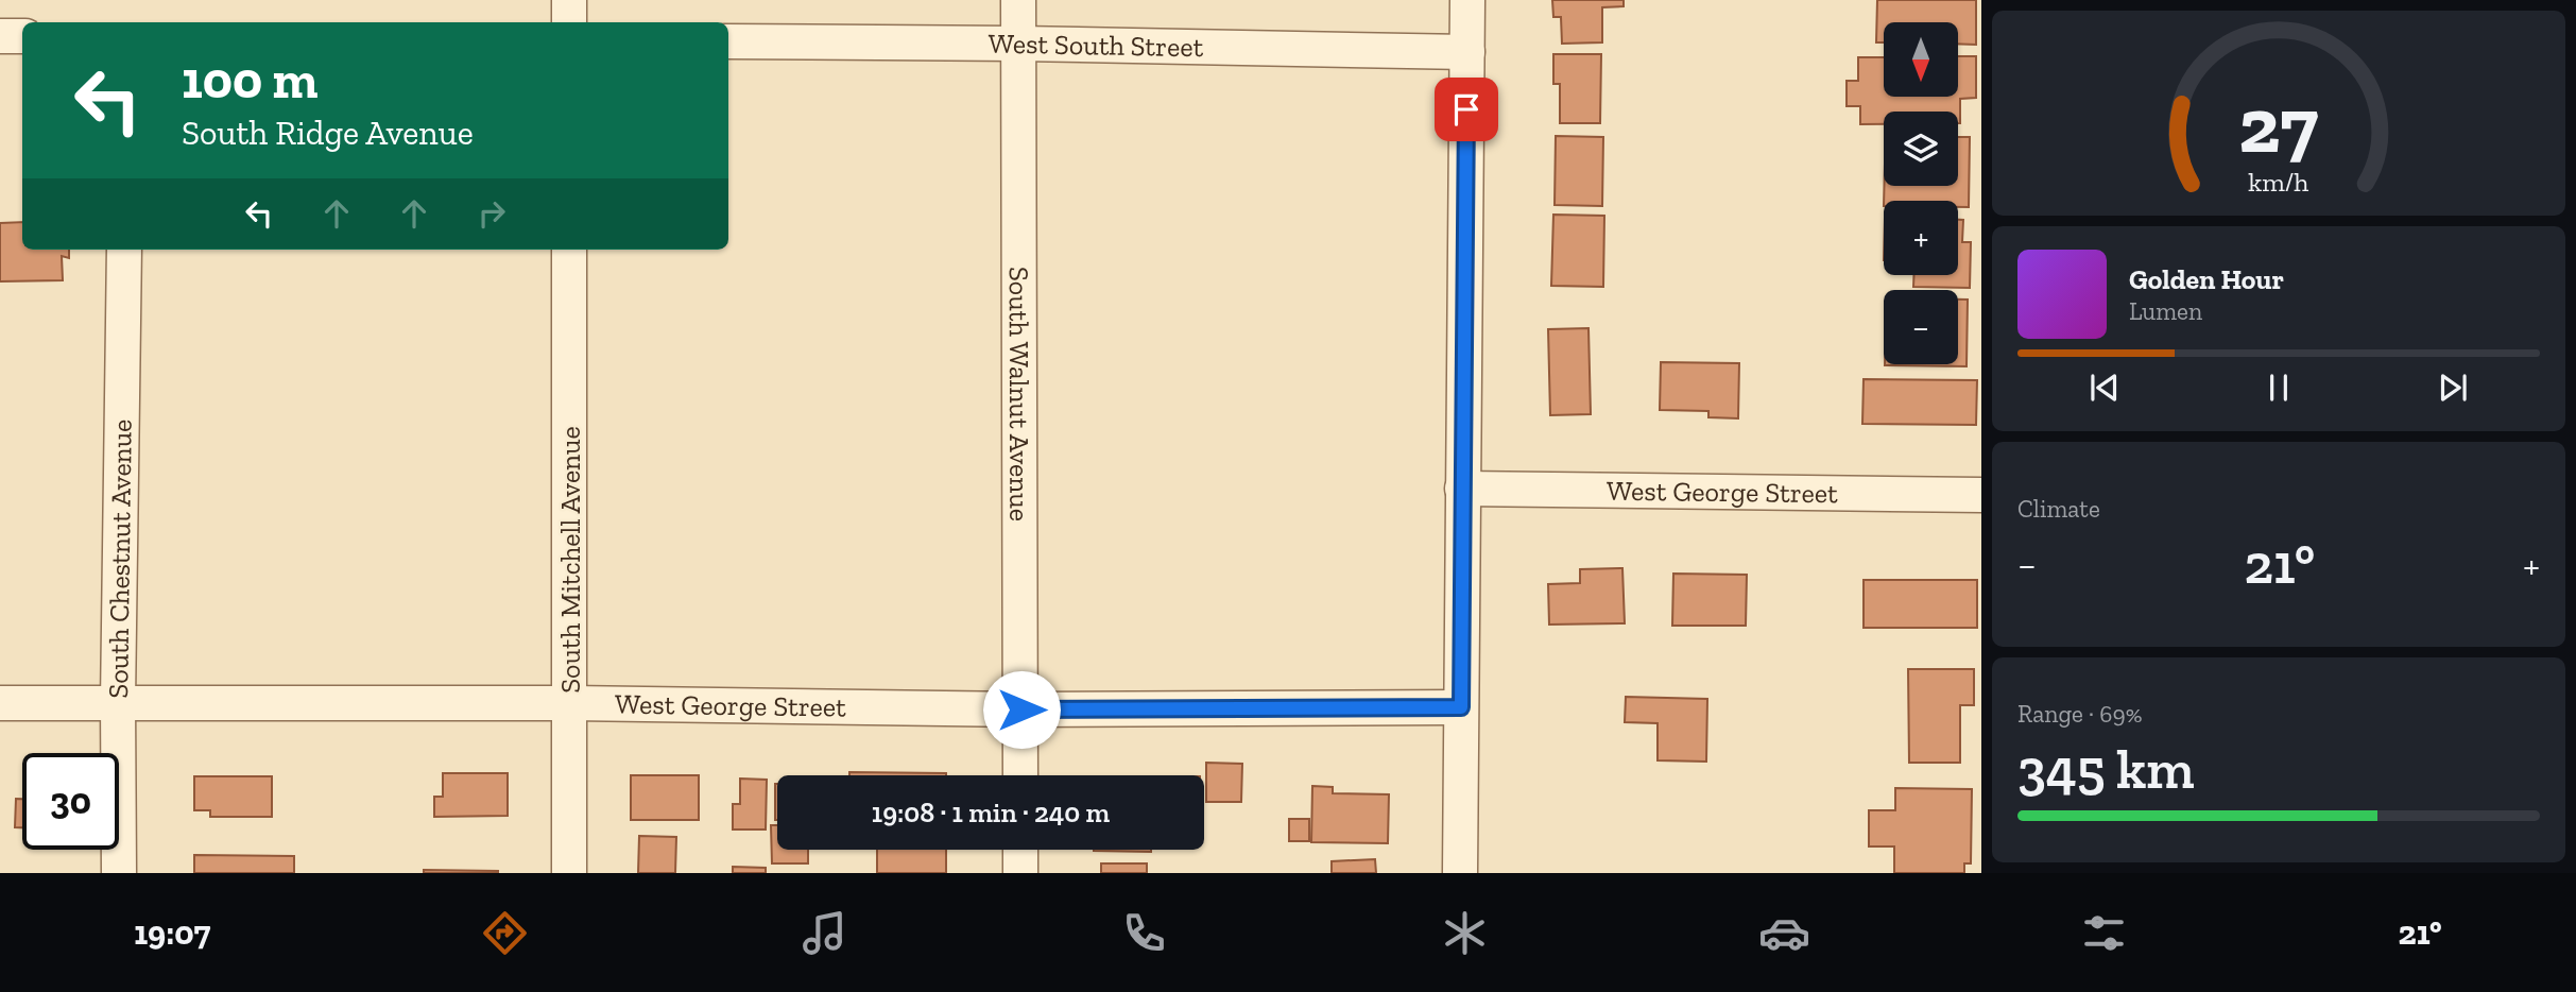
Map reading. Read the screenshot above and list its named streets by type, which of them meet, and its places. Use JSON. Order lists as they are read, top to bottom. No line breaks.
{"streets":{"street":["West South Street","South Walnut Avenue","West George Street","South Chestnut Avenue","South Mitchell Avenue"]},"crossings":[["West South Street","South Walnut Avenue"],["South Walnut Avenue","West George Street"],["West George Street","South Chestnut Avenue"],["West George Street","South Mitchell Avenue"]],"north":"bottom","page":{"map_buttons":["+","−"],"turn":["100 m","South Ridge Avenue"],"song":["Golden Hour","Lumen"],"tile":["Climate",["Range · 69%","345 km"]],"heat":["−","21°","+"],"limit":"30","trip":"19:08 · 1 min · 240 m","tabs":["19:07","21°"],"gauge":["27","km/h"]}}
